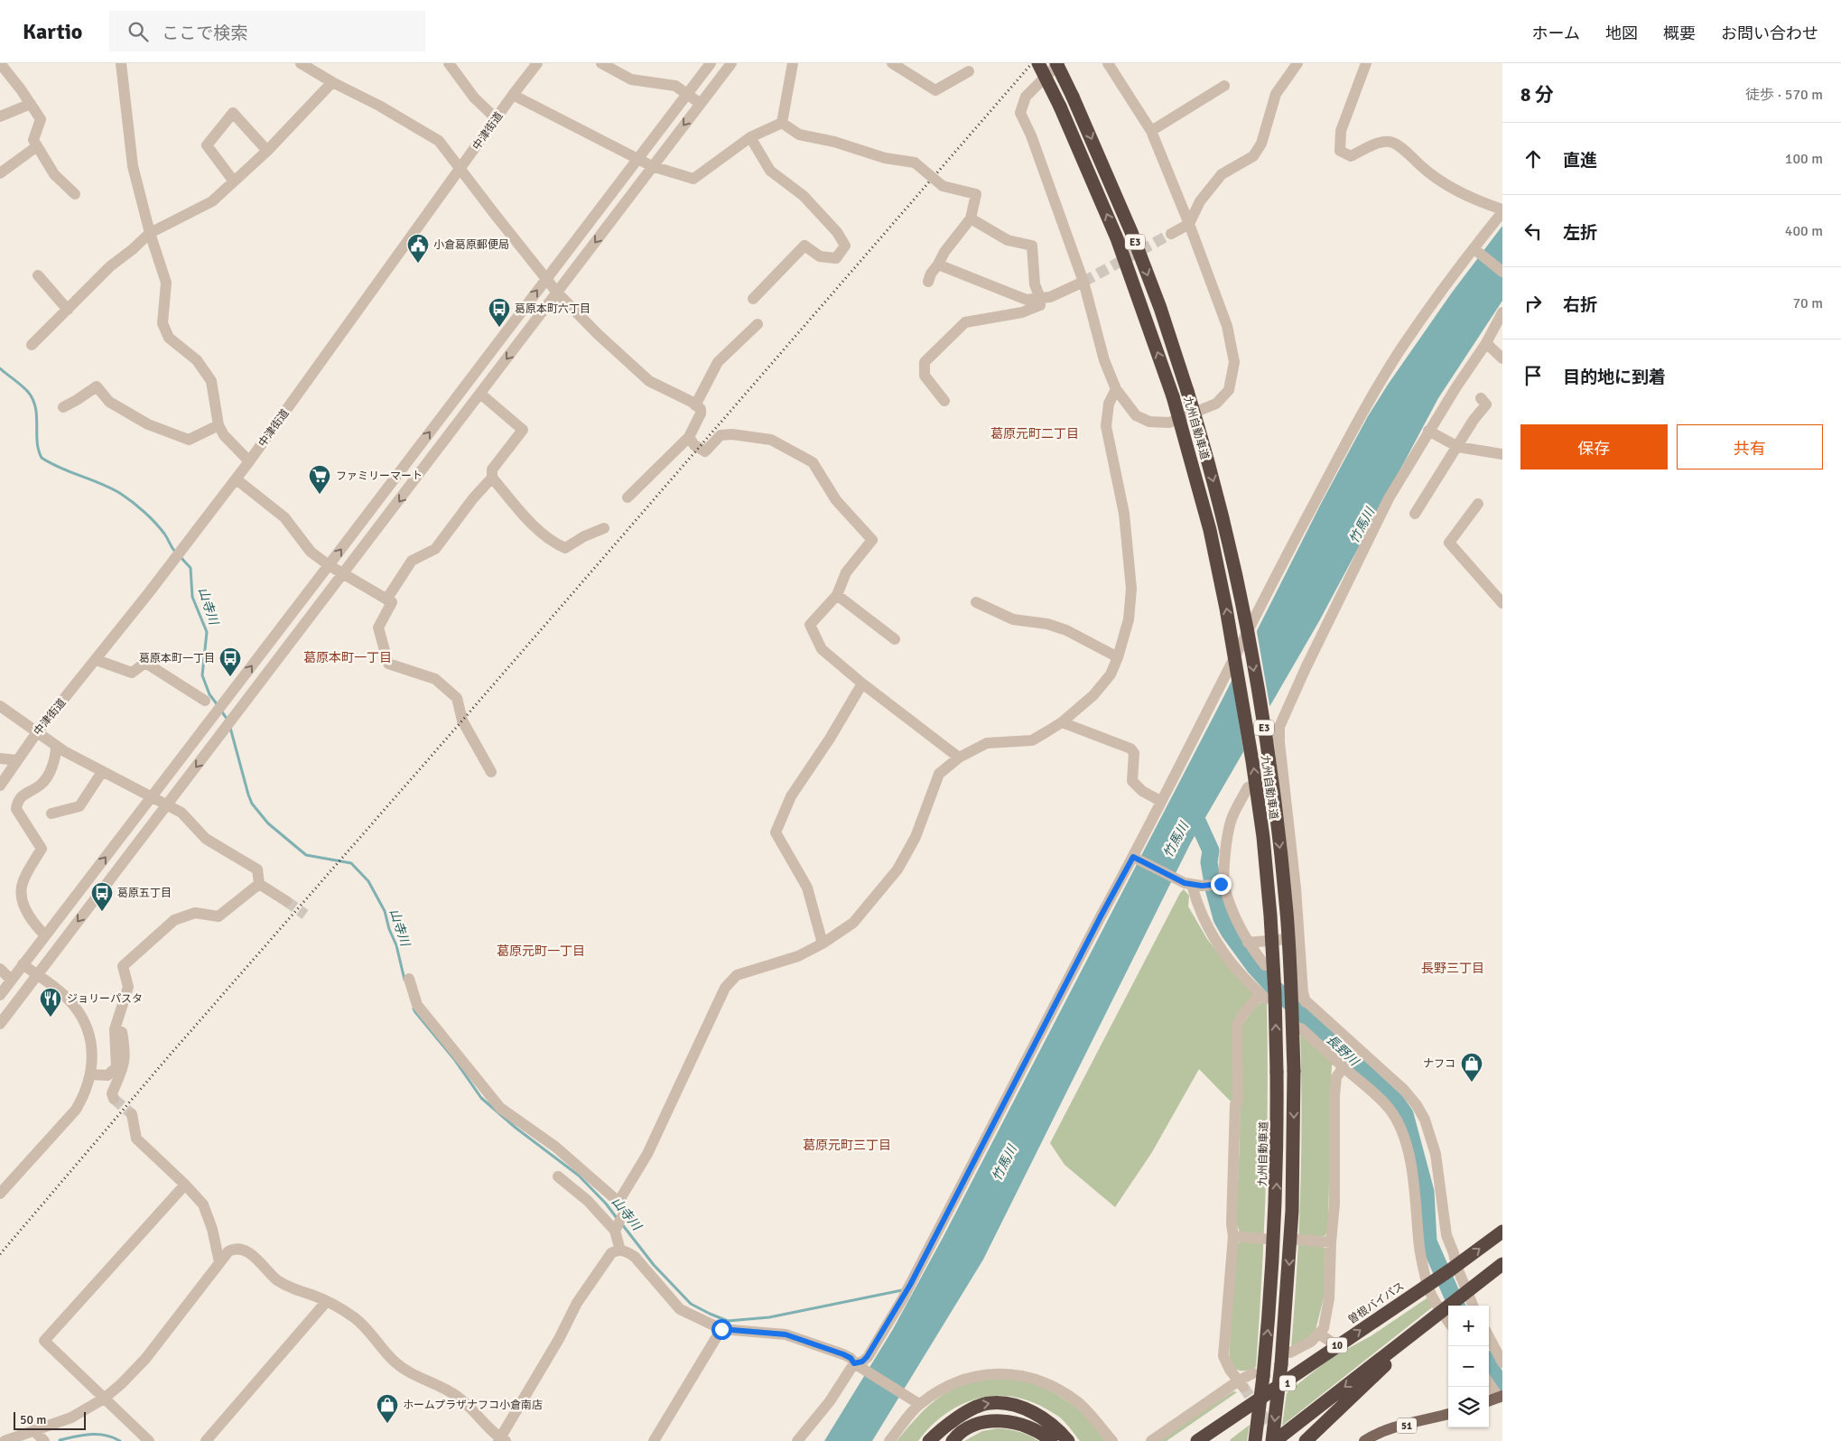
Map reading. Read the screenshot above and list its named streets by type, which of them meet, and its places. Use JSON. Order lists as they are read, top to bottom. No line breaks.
{"streets":{"highway":["E3","九州自動車道","曽根バイパス","10","1"],"main road":["51"],"street":["中津街道"]},"crossings":[["曽根バイパス","1"]],"districts":["葛原元町二丁目","葛原本町一丁目","葛原元町一丁目","長野三丁目","葛原元町三丁目"],"water":["竹馬川","山寺川","長野川"],"places":{"public building":["小倉葛原郵便局"],"bus stop":["葛原本町六丁目","葛原本町一丁目","葛原五丁目"],"supermarket":["ファミリーマート"],"restaurant":["ジョリーパスタ"],"shop":["ナフコ","ホームプラザナフコ小倉南店"]},"scale_bar":"50 m","page":{"header":"Kartio","search":"ここで検索","nav":["ホーム","地図","概要","お問い合わせ"],"heading":["8 分","徒歩 · 570 m"],"list":[["直進","100 m"],["左折","400 m"],["右折","70 m"],"目的地に到着"],"buttons":["保存","共有"],"map_buttons":["+","−"],"scale":"50 m"}}
